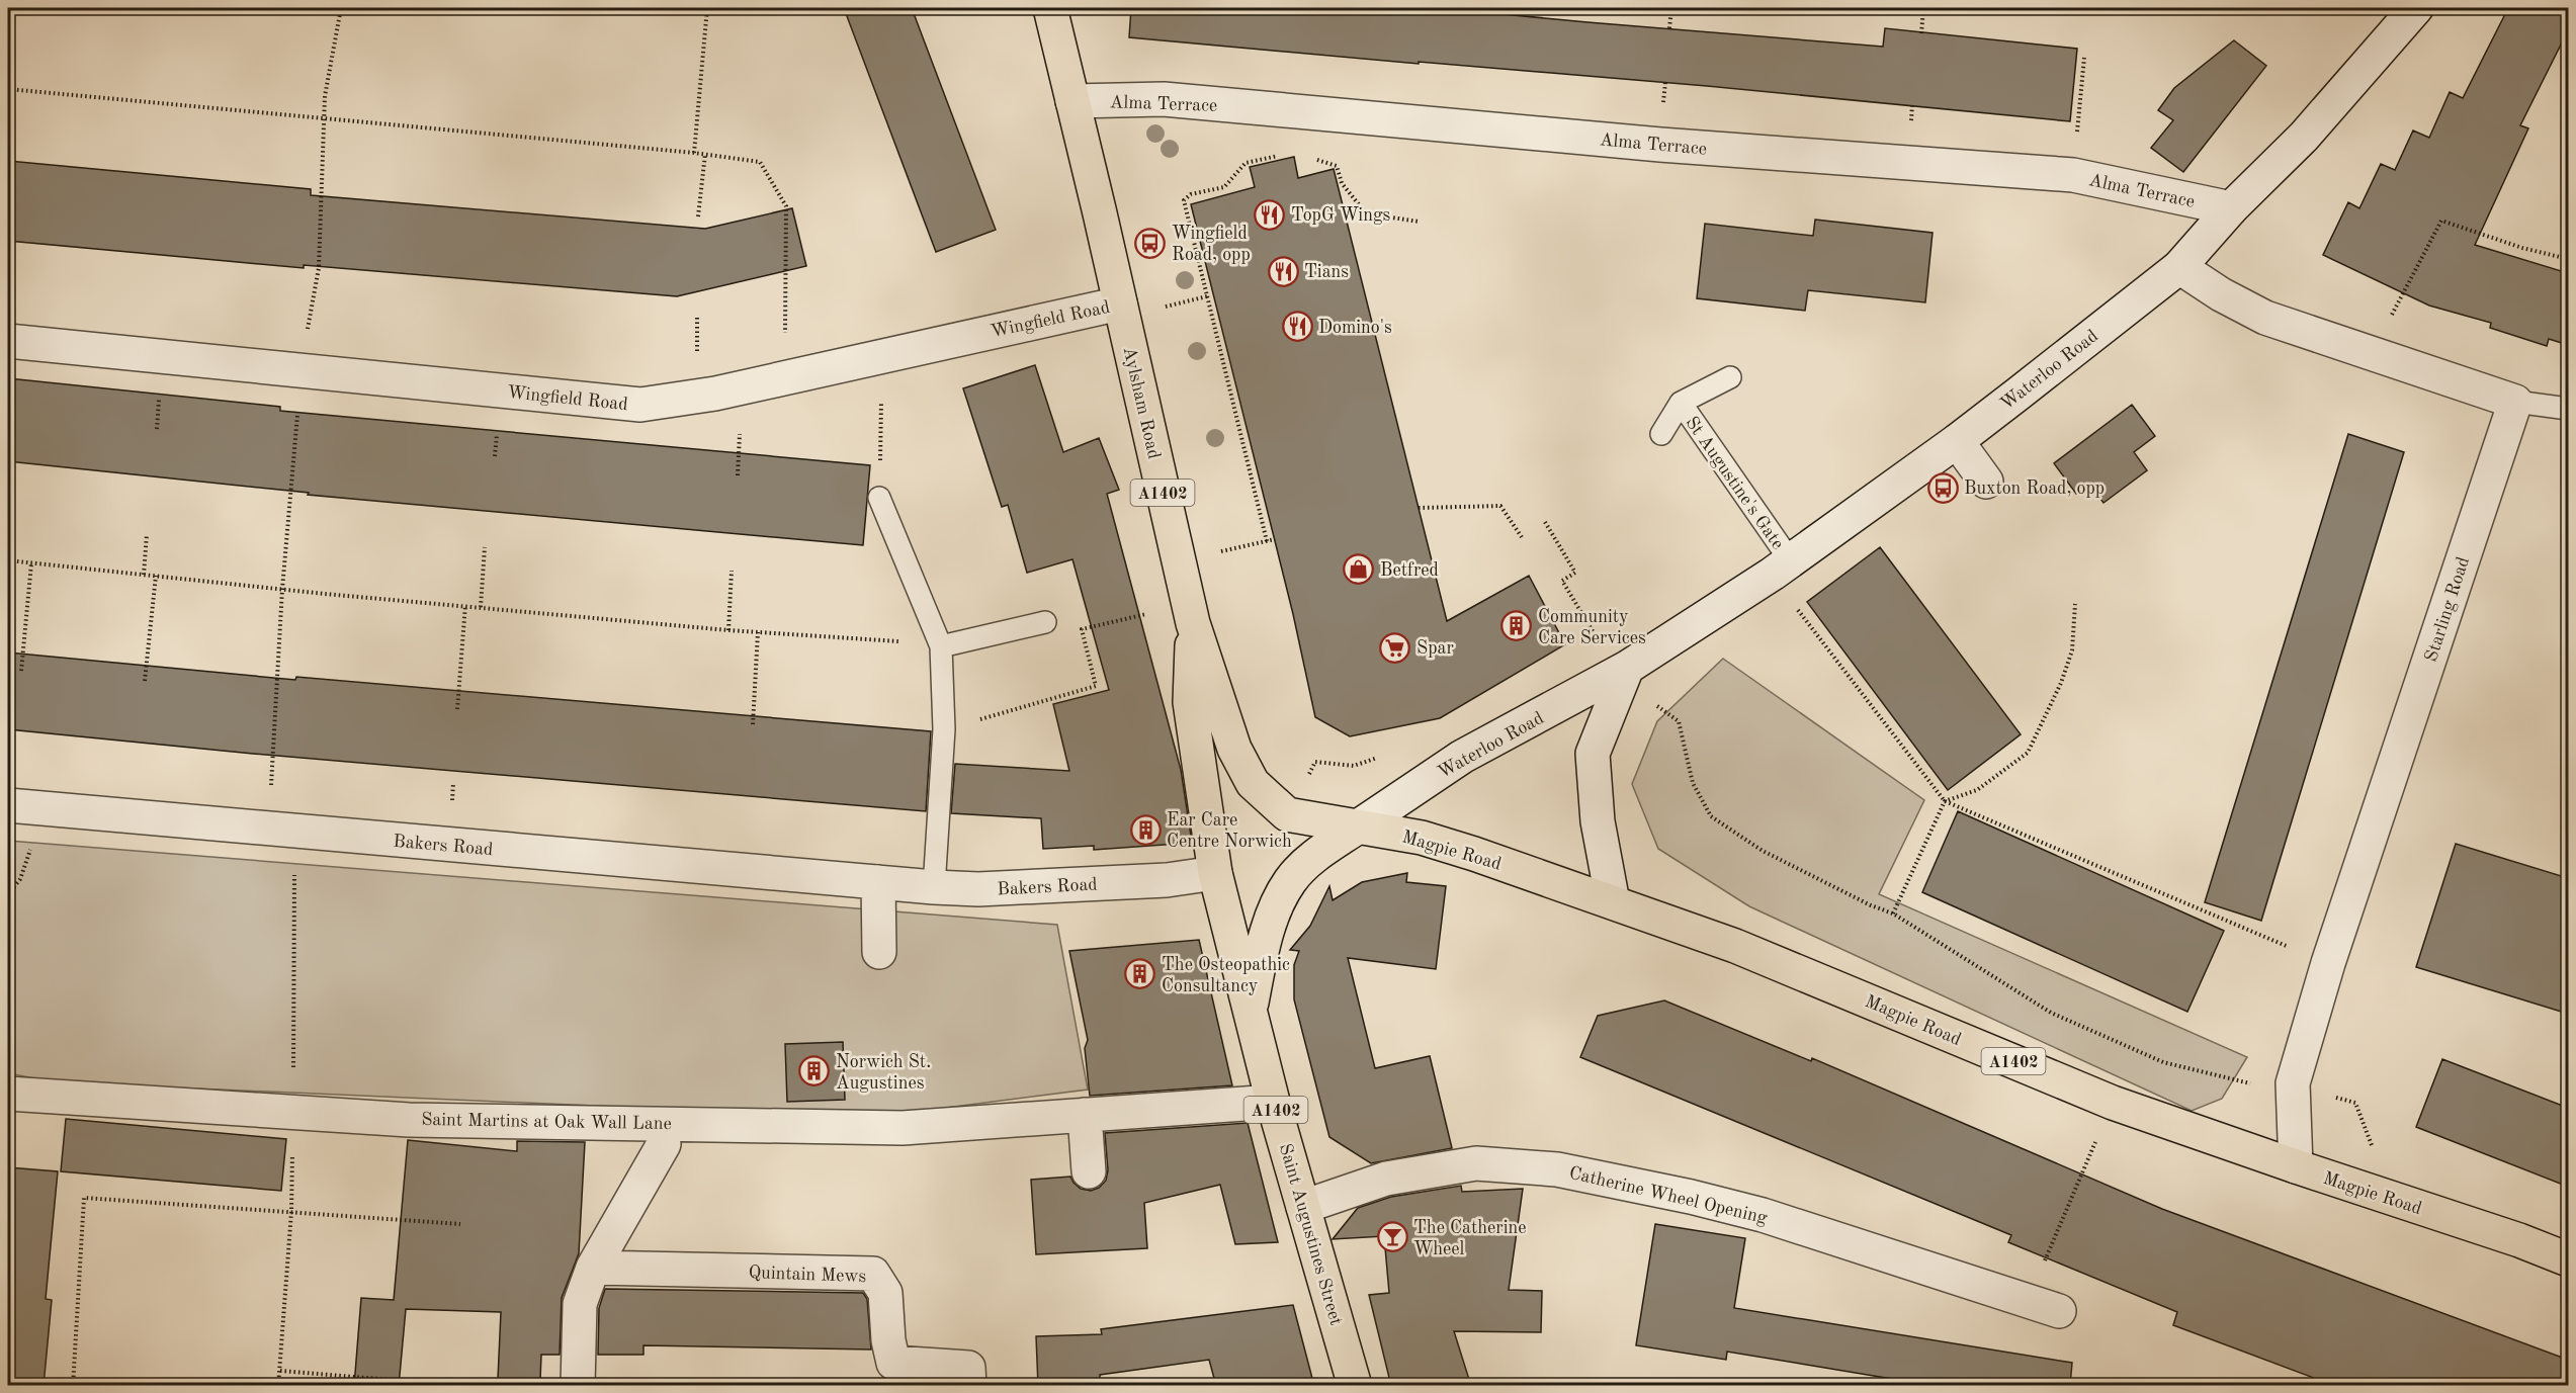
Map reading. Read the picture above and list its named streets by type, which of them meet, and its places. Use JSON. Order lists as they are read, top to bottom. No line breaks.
{"streets":{"main road":["Aylsham Road","A1402","Magpie Road","Saint Augustines Street"],"street":["Alma Terrace","Wingfield Road","Waterloo Road","Starling Road","Bakers Road","Saint Martins at Oak Wall Lane","Catherine Wheel Opening","Quintain Mews"],"lane":["St Augustine's Gate"]},"crossings":[["Alma Terrace","Waterloo Road"],["Alma Terrace","Aylsham Road"],["Wingfield Road","Aylsham Road"],["Waterloo Road","St Augustine's Gate"],["Waterloo Road","A1402"],["Waterloo Road","Magpie Road"],["Waterloo Road","Saint Augustines Street"],["Aylsham Road","A1402"],["Aylsham Road","Saint Augustines Street"],["A1402","Magpie Road"],["A1402","Saint Augustines Street"],["Starling Road","Magpie Road"],["Bakers Road","Saint Augustines Street"],["Magpie Road","Saint Augustines Street"],["Saint Martins at Oak Wall Lane","Saint Augustines Street"],["Catherine Wheel Opening","Saint Augustines Street"]],"places":{"restaurant":["TopG Wings","Tians","Domino's"],"bus stop":["Wingfield Road, opp","Buxton Road, opp"],"shop":["Betfred"],"building":["Community Care Services","Ear Care Centre Norwich","The Osteopathic Consultancy","Norwich St. Augustines"],"supermarket":["Spar"],"bar":["The Catherine Wheel"]}}
